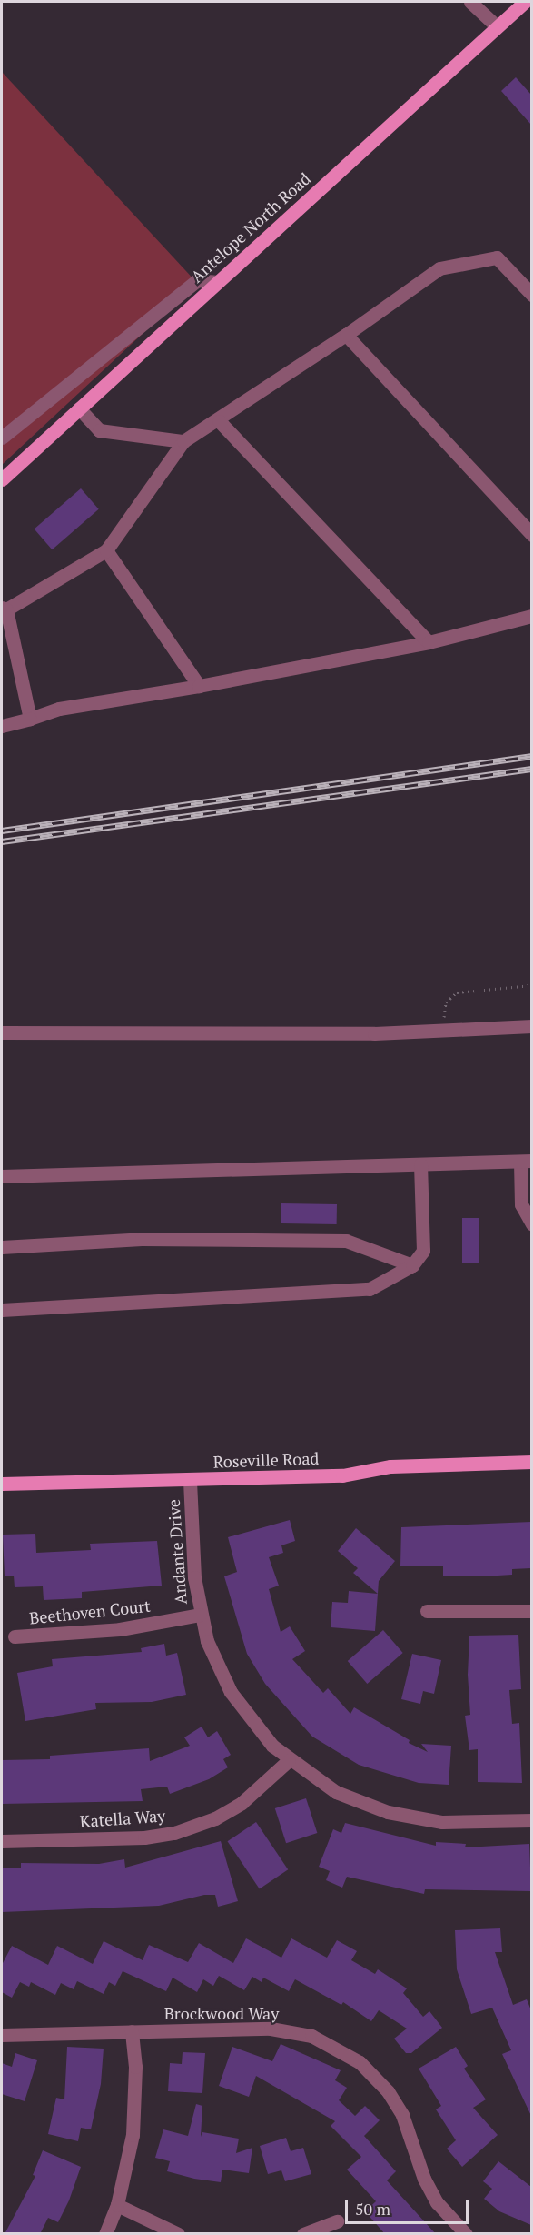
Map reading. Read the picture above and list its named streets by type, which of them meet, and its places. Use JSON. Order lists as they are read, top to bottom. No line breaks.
{"streets":{"main road":["Antelope North Road","Roseville Road"],"street":["Andante Drive","Beethoven Court","Katella Way","Brockwood Way"]},"crossings":[["Roseville Road","Andante Drive"],["Andante Drive","Beethoven Court"],["Andante Drive","Katella Way"]],"scale_bar":"50 m"}
